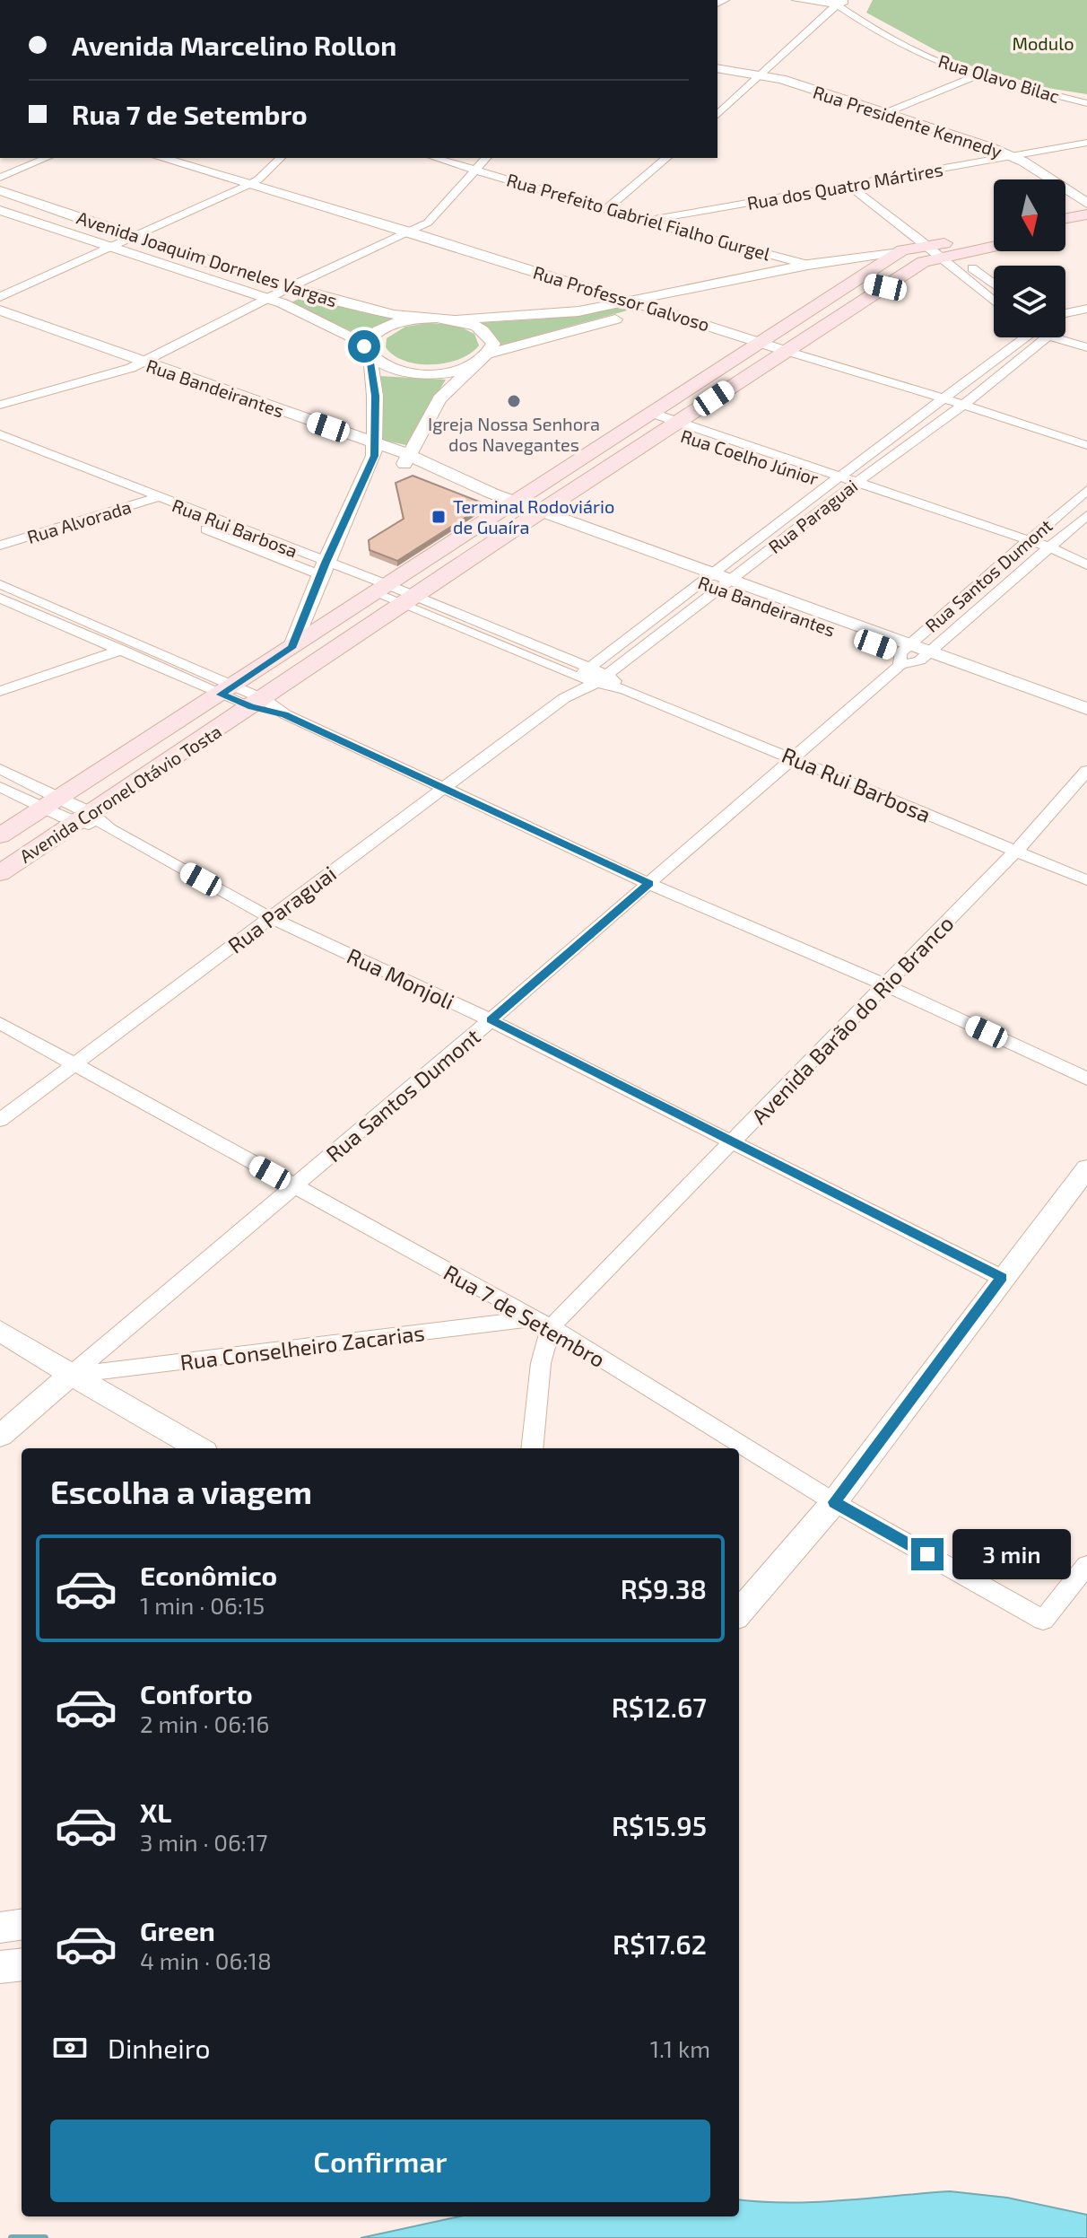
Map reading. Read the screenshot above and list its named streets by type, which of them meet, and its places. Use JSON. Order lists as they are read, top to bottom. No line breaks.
{"streets":{"main road":["Avenida Coronel Otávio Tosta"],"street":["Rua Olavo Bilac","Rua Presidente Kennedy","Rua dos Quatro Mártires","Rua Prefeito Gabriel Fialho Gurgel","Avenida Joaquim Dorneles Vargas","Rua Professor Galvoso","Rua Bandeirantes","Rua Coelho Júnior","Rua Paraguai","Rua Alvorada","Rua Rui Barbosa","Rua Santos Dumont","Rua Monjoli","Avenida Barão do Rio Branco","Rua 7 de Setembro","Rua Conselheiro Zacarias"]},"crossings":[["Rua Presidente Kennedy","Rua dos Quatro Mártires"],["Rua dos Quatro Mártires","Rua Prefeito Gabriel Fialho Gurgel"],["Rua Professor Galvoso","Rua Paraguai"],["Rua Professor Galvoso","Avenida Coronel Otávio Tosta"],["Rua Bandeirantes","Rua Paraguai"],["Rua Bandeirantes","Rua Santos Dumont"],["Rua Bandeirantes","Avenida Coronel Otávio Tosta"],["Rua Coelho Júnior","Rua Paraguai"],["Rua Coelho Júnior","Rua Santos Dumont"],["Rua Coelho Júnior","Avenida Coronel Otávio Tosta"],["Rua Paraguai","Rua Rui Barbosa"],["Rua Paraguai","Rua Monjoli"],["Rua Paraguai","Rua 7 de Setembro"],["Rua Alvorada","Rua Rui Barbosa"],["Rua Rui Barbosa","Rua Santos Dumont"],["Rua Rui Barbosa","Avenida Coronel Otávio Tosta"],["Rua Rui Barbosa","Avenida Barão do Rio Branco"],["Rua Santos Dumont","Rua Monjoli"],["Rua Santos Dumont","Rua 7 de Setembro"],["Rua Santos Dumont","Rua Conselheiro Zacarias"],["Avenida Coronel Otávio Tosta","Rua Monjoli"],["Rua Monjoli","Avenida Barão do Rio Branco"],["Avenida Barão do Rio Branco","Rua 7 de Setembro"],["Avenida Barão do Rio Branco","Rua Conselheiro Zacarias"],["Rua 7 de Setembro","Rua Conselheiro Zacarias"]],"parks":["Modulo"],"places":{"other":["Igreja Nossa Senhora dos Navegantes"],"transit":["Terminal Rodoviário de Guaíra"]},"north":"bottom","page":{"banner":["Avenida Marcelino Rollon","Rua 7 de Setembro"],"heading":"Escolha a viagem","bubble":"3 min","list":[{"name":"Econômico","note":"1 min · 06:15","value":"R$9.38"},{"name":"Conforto","note":"2 min · 06:16","value":"R$12.67"},{"name":"XL","note":"3 min · 06:17","value":"R$15.95"},{"name":"Green","note":"4 min · 06:18","value":"R$17.62"}],"pay":["Dinheiro","1.1 km"],"buttons":"Confirmar"}}
